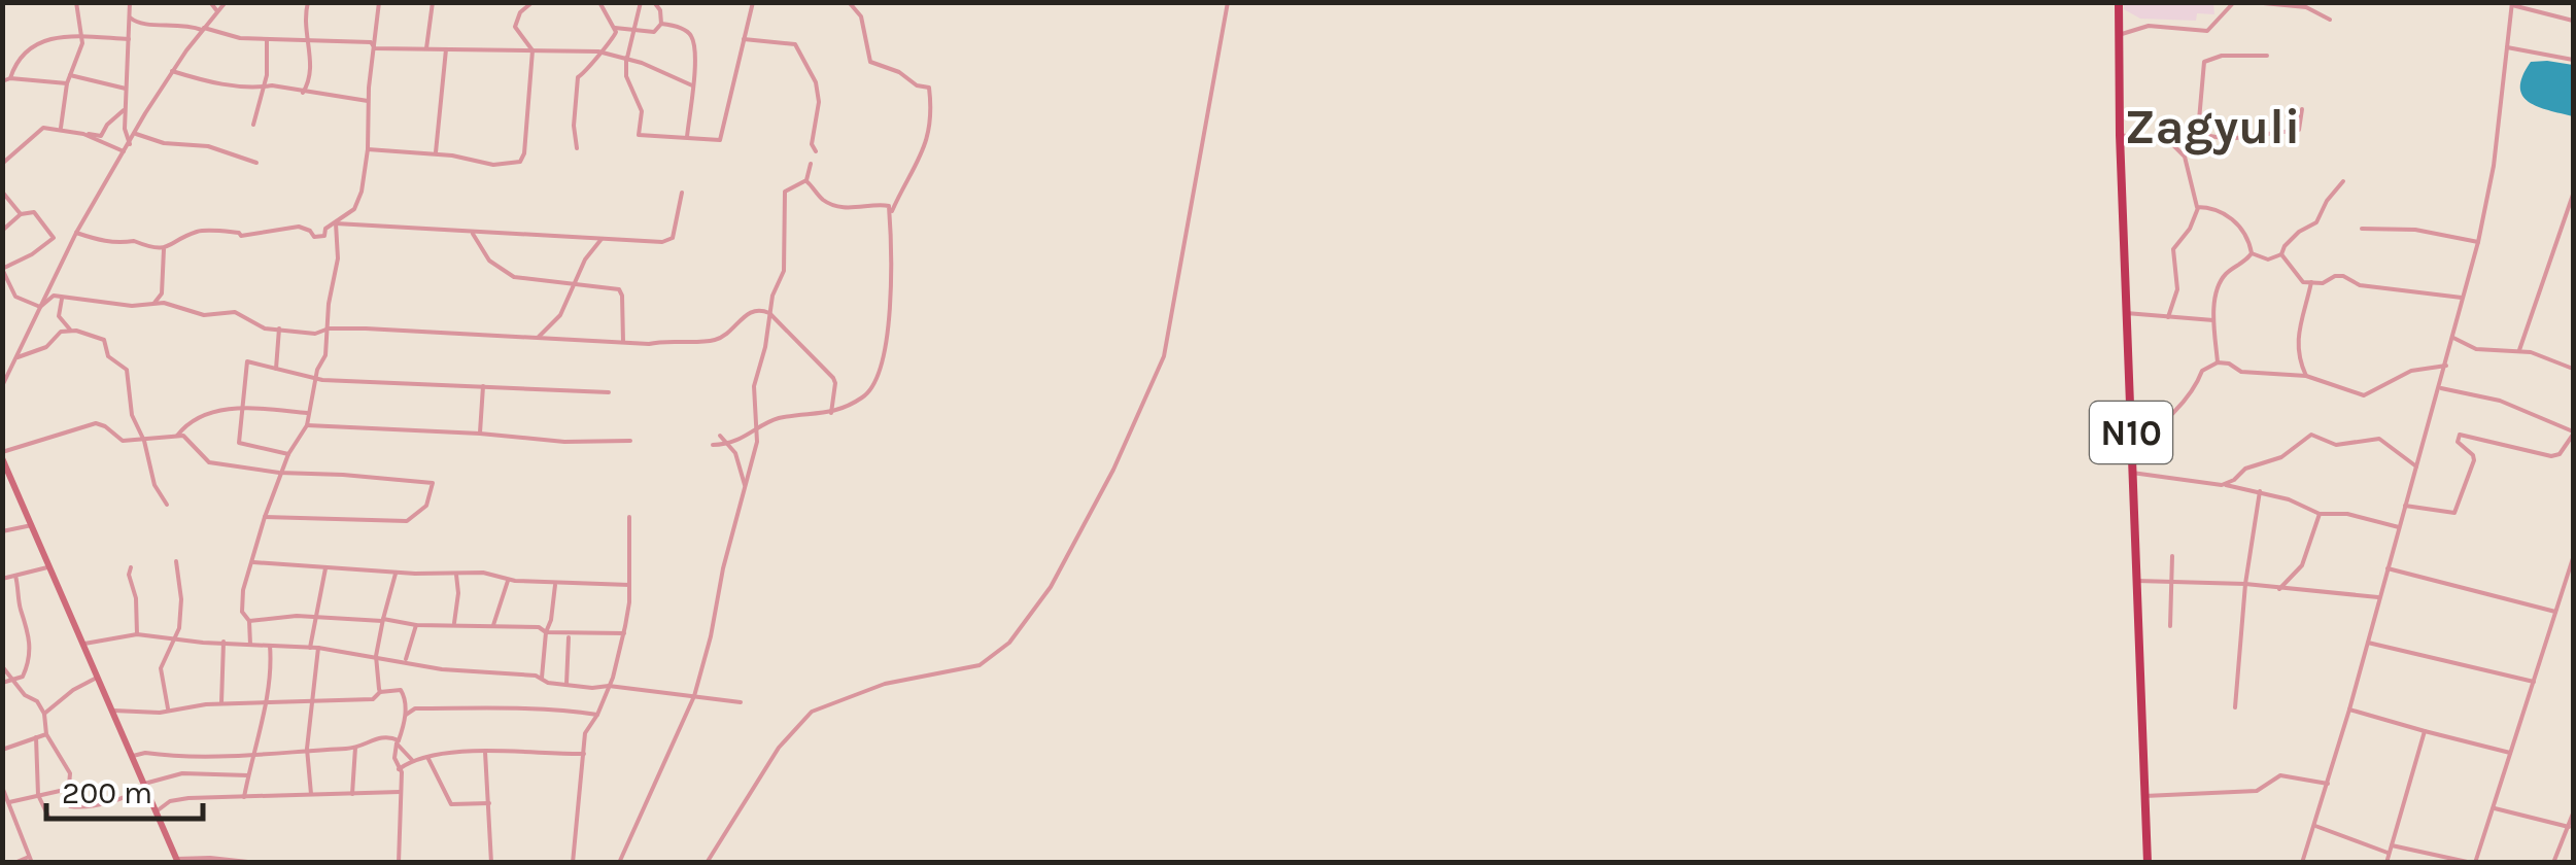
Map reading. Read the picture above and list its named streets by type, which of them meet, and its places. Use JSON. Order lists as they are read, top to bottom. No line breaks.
{"streets":{"highway":["N10"]},"districts":["Zagyuli"],"scale_bar":"200 m"}
